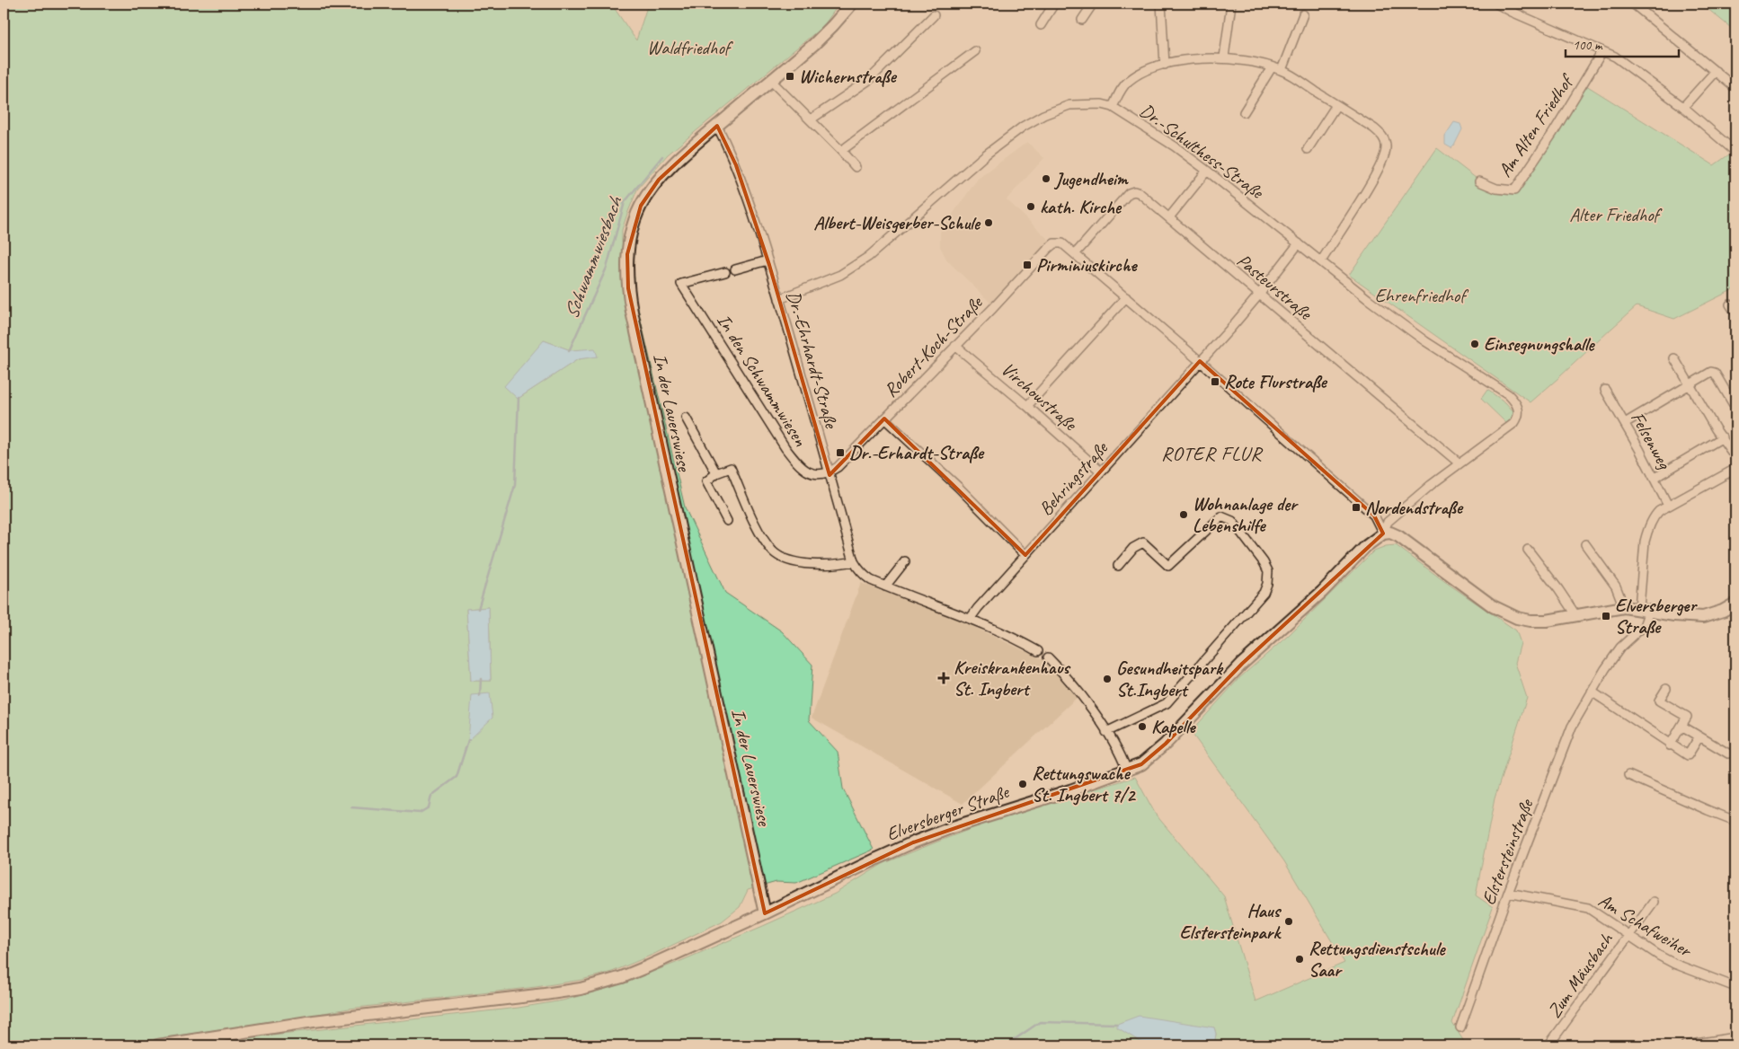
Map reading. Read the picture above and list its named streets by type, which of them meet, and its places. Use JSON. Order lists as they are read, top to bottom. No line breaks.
{"streets":{"main road":["In der Lauerswiese","Elversberger Straße"],"street":["Am Alten Friedhof","Dr.-Schulthess-Straße","Pasteurstraße","Robert-Koch-Straße","Dr.-Ehrhardt-Straße","In den Schwammwiesen","Virchowstraße","Felsenweg","Behringstraße","Elstersteinstraße","Am Schafweiher","Zum Mäusbach"]},"crossings":[["Dr.-Schulthess-Straße","Pasteurstraße"],["Dr.-Schulthess-Straße","Dr.-Ehrhardt-Straße"],["Dr.-Schulthess-Straße","Behringstraße"],["Pasteurstraße","Robert-Koch-Straße"],["Pasteurstraße","Behringstraße"],["Robert-Koch-Straße","Dr.-Ehrhardt-Straße"],["Robert-Koch-Straße","In den Schwammwiesen"],["Robert-Koch-Straße","Virchowstraße"],["Dr.-Ehrhardt-Straße","In den Schwammwiesen"],["Dr.-Ehrhardt-Straße","In der Lauerswiese"],["Dr.-Ehrhardt-Straße","Behringstraße"],["Virchowstraße","Behringstraße"],["In der Lauerswiese","Elversberger Straße"],["Elstersteinstraße","Am Schafweiher"],["Am Schafweiher","Zum Mäusbach"]],"districts":["ROTER FLUR"],"water":["Schwammwiesbach"],"parks":["Waldfriedhof","Alter Friedhof","Ehrenfriedhof"],"places":{"transit":["Wichernstraße","Pirminiuskirche","Rote Flurstraße","Dr.-Erhardt-Straße","Nordendstraße","Elversberger Straße"],"other":["Jugendheim","kath. Kirche","Albert-Weisgerber-Schule","Einsegnungshalle","Wohnanlage der Lebenshilfe","Gesundheitspark St.Ingbert","Kapelle","Rettungswache St. Ingbert 7/2","Haus Elstersteinpark","Rettungsdienstschule Saar"],"health":["Kreiskrankenhaus St. Ingbert"]},"scale_bar":"100 m"}
